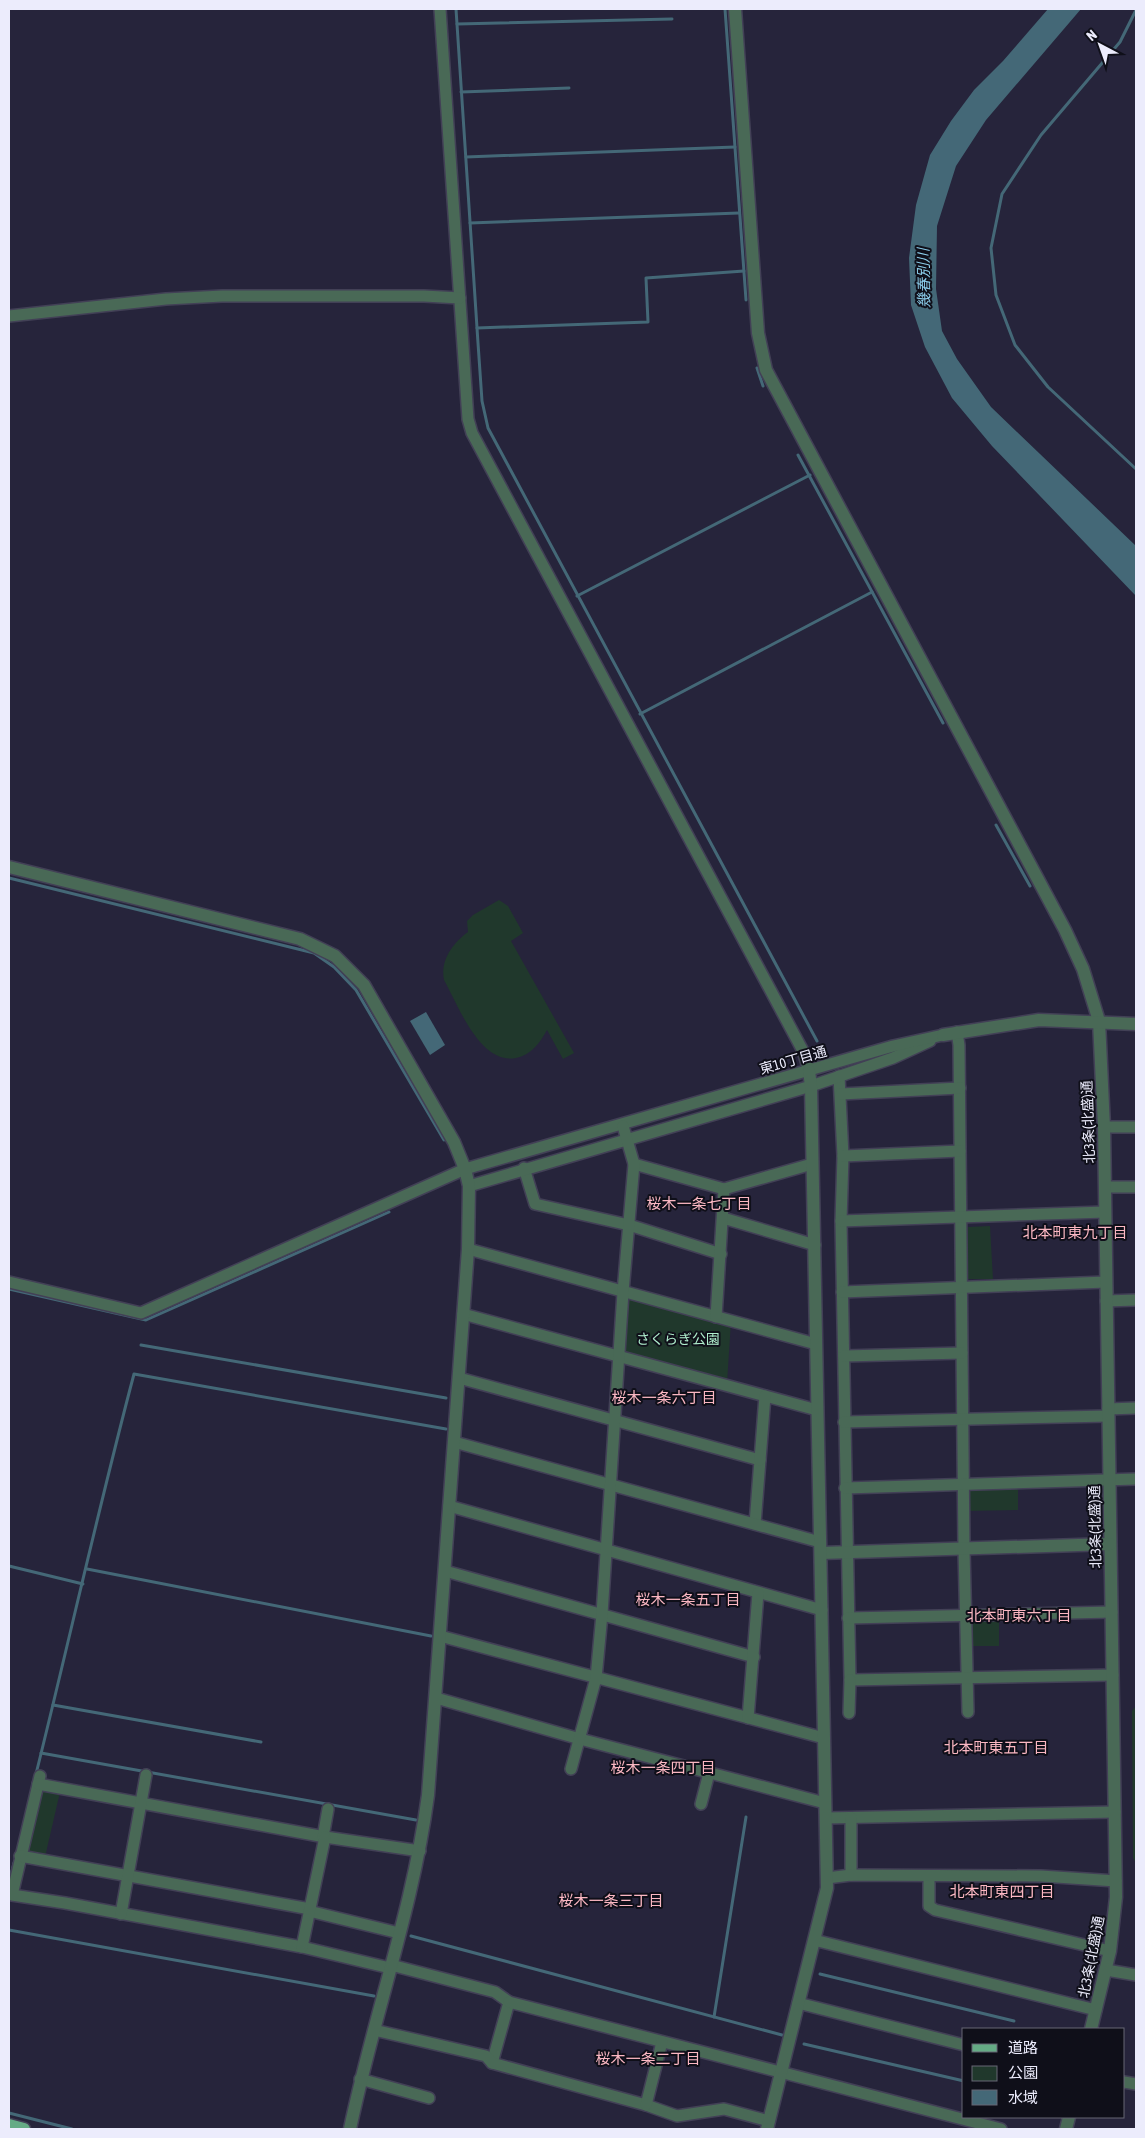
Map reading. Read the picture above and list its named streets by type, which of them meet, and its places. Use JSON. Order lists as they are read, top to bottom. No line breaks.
{"streets":{"street":["東10丁目通","北3条(北盛)通"]},"crossings":[["東10丁目通","北3条(北盛)通"]],"districts":["桜木一条七丁目","北本町東九丁目","桜木一条六丁目","桜木一条五丁目","北本町東六丁目","北本町東五丁目","桜木一条四丁目","北本町東四丁目","桜木一条三丁目","桜木一条二丁目"],"water":["幾春別川"],"parks":["さくらぎ公園"],"legend":["道路","公園","水域"],"north":"top left"}
